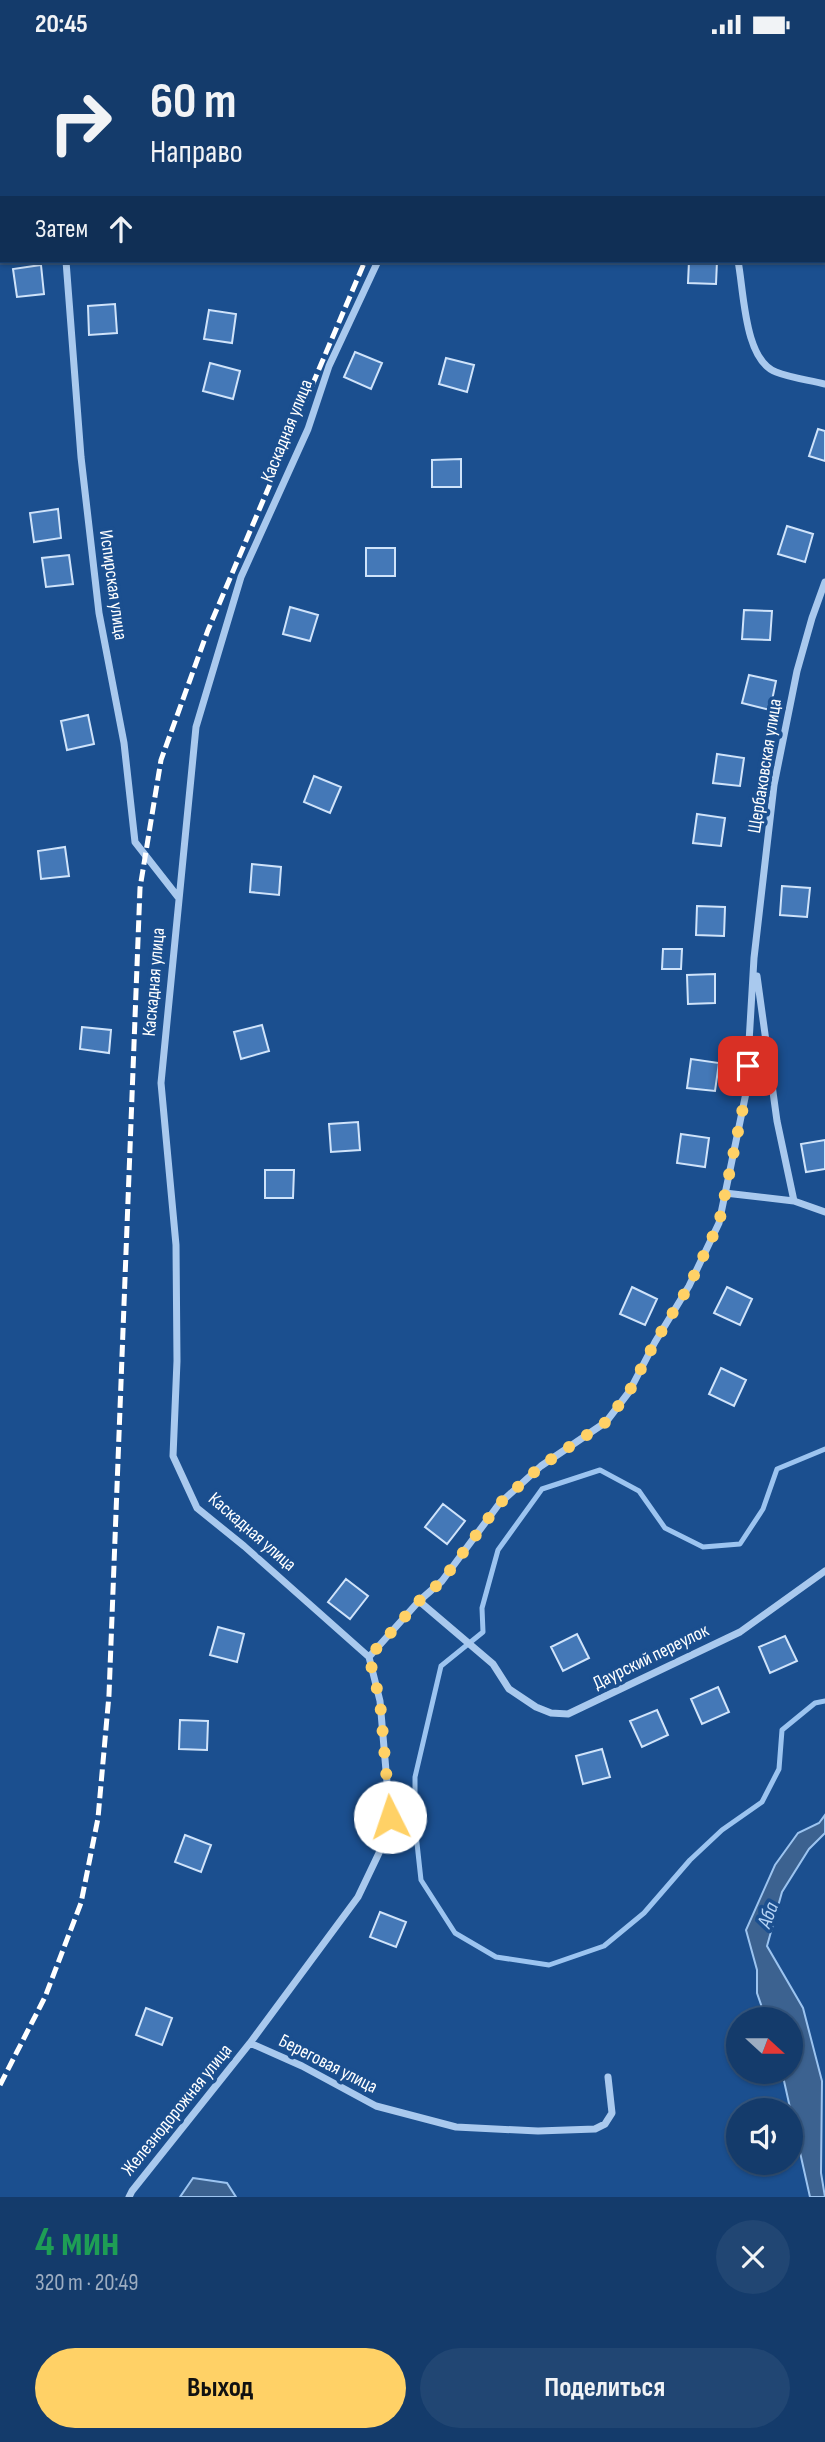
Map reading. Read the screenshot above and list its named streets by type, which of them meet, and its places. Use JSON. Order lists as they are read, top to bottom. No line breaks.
{"streets":{"street":["Каскадная улица","Испирская улица","Щербаковская улица","Даурский переулок","Береговая улица","Железнодорожная улица"]},"crossings":[["Каскадная улица","Испирская улица"],["Каскадная улица","Щербаковская улица"],["Каскадная улица","Береговая улица"],["Щербаковская улица","Даурский переулок"],["Щербаковская улица","Береговая улица"],["Береговая улица","Железнодорожная улица"]],"water":["Аба"],"north":"right","page":{"status":"20:45","turn":["60 m","Направо"],"then":"Затем","heading":["4 мин","320 m · 20:49"],"buttons":["Выход","Поделиться"]}}
